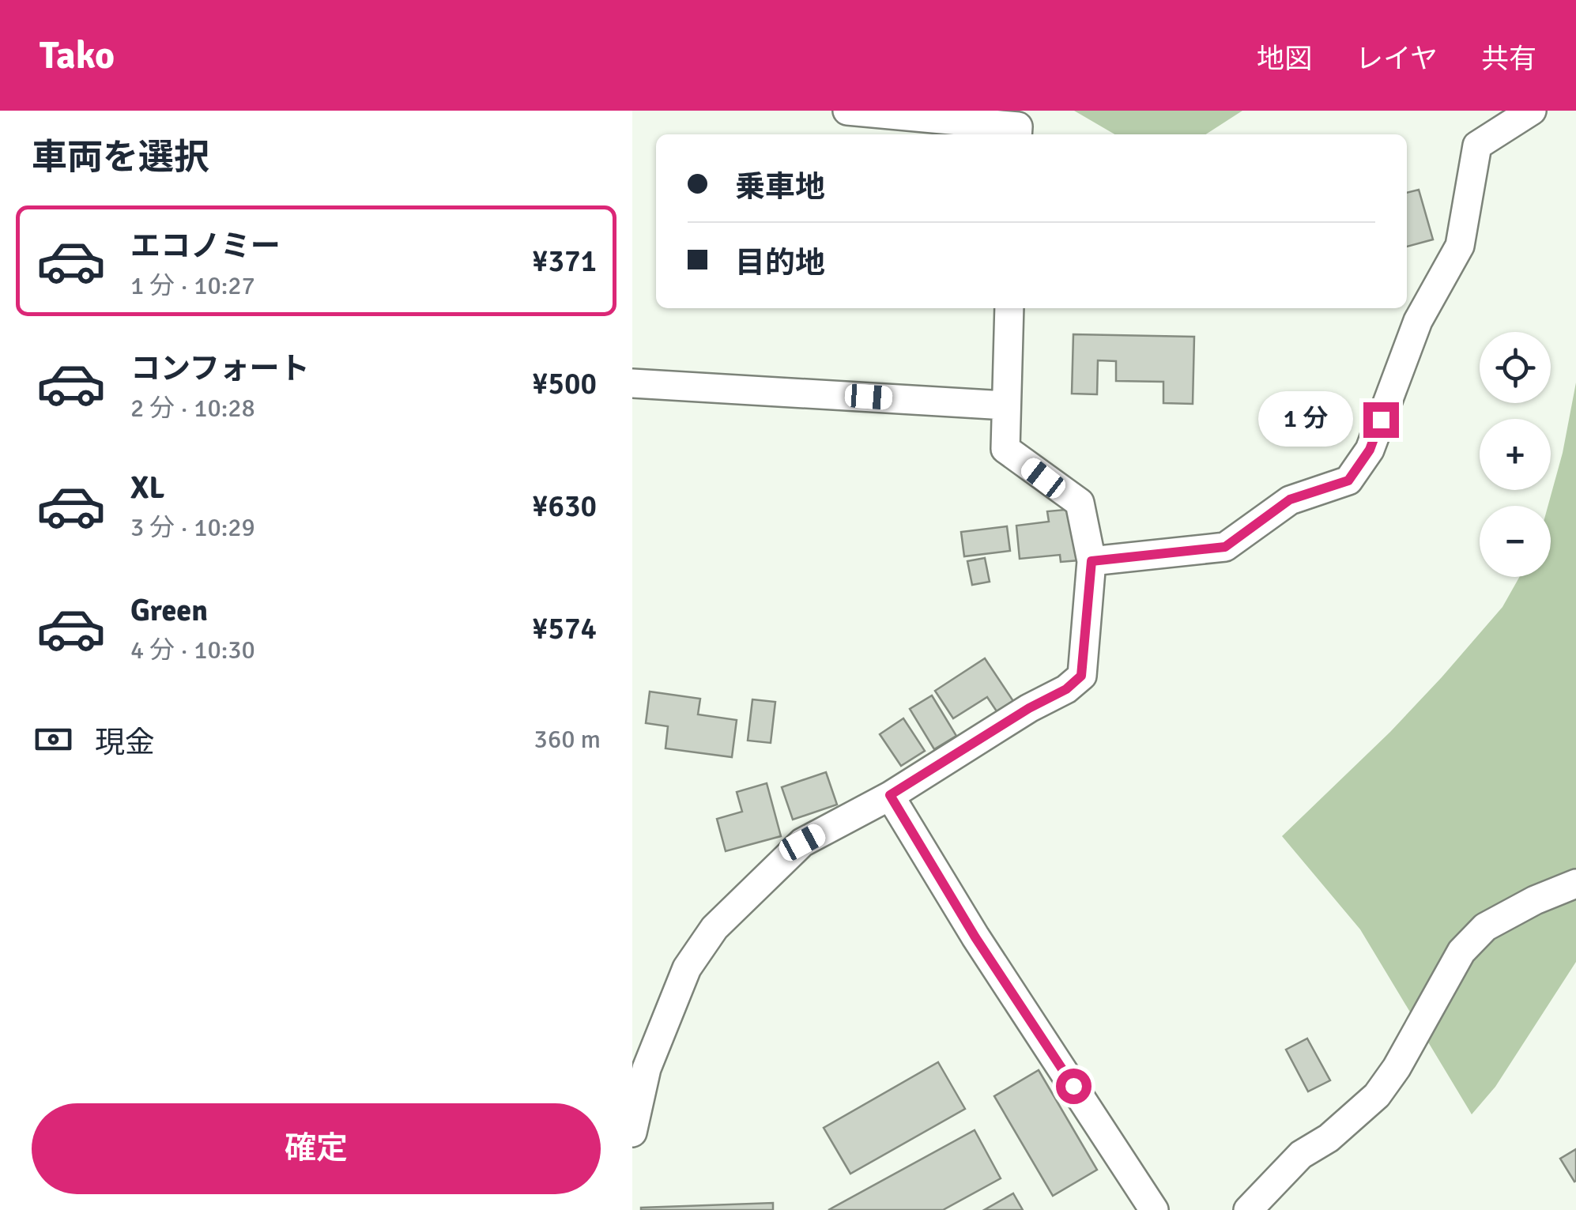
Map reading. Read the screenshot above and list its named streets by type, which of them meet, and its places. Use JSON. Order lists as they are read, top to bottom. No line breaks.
{"page":{"header":"Tako","nav":["地図","レイヤ","共有"],"heading":"車両を選択","banner":["乗車地","目的地"],"list":[{"name":"エコノミー","note":"1 分 · 10:27","value":"¥371"},{"name":"コンフォート","note":"2 分 · 10:28","value":"¥500"},{"name":"XL","note":"3 分 · 10:29","value":"¥630"},{"name":"Green","note":"4 分 · 10:30","value":"¥574"}],"map_buttons":["+","−"],"bubble":"1 分","pay":["現金","360 m"],"buttons":"確定"}}
